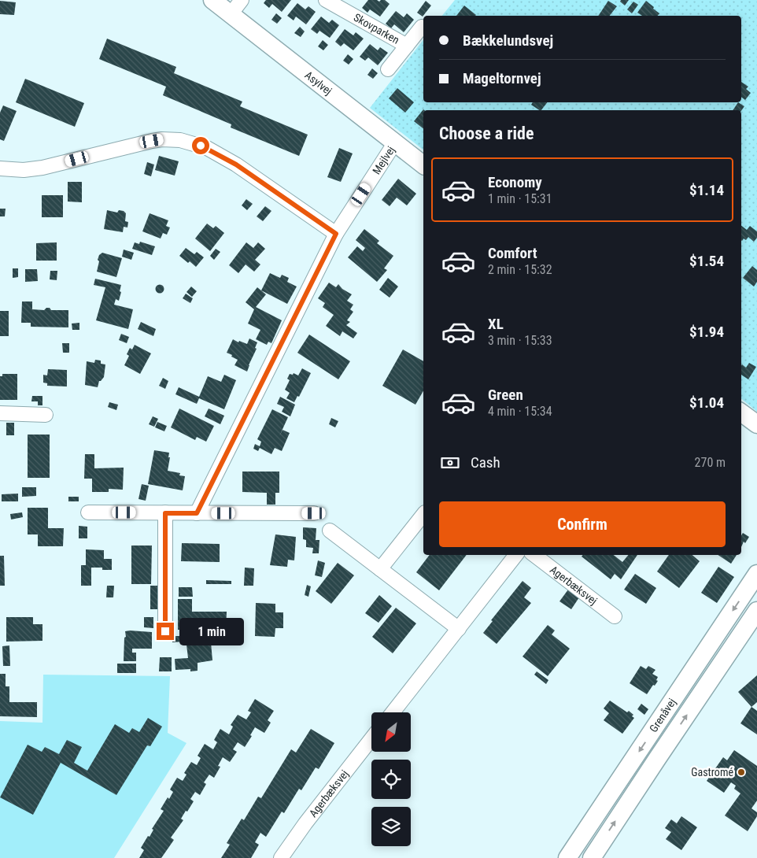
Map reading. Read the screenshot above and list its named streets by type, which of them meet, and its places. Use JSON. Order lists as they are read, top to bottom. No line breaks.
{"streets":{"street":["Skovparken","Asylvej","Mejlvej","Agerbæksvej","Grenåvej"]},"crossings":[["Asylvej","Mejlvej"]],"places":["Gastromé"],"north":"bottom left","page":{"banner":["Bækkelundsvej","Mageltornvej"],"heading":"Choose a ride","list":[{"name":"Economy","note":"1 min · 15:31","value":"$1.14"},{"name":"Comfort","note":"2 min · 15:32","value":"$1.54"},{"name":"XL","note":"3 min · 15:33","value":"$1.94"},{"name":"Green","note":"4 min · 15:34","value":"$1.04"}],"pay":["Cash","270 m"],"buttons":"Confirm","bubble":"1 min"}}
